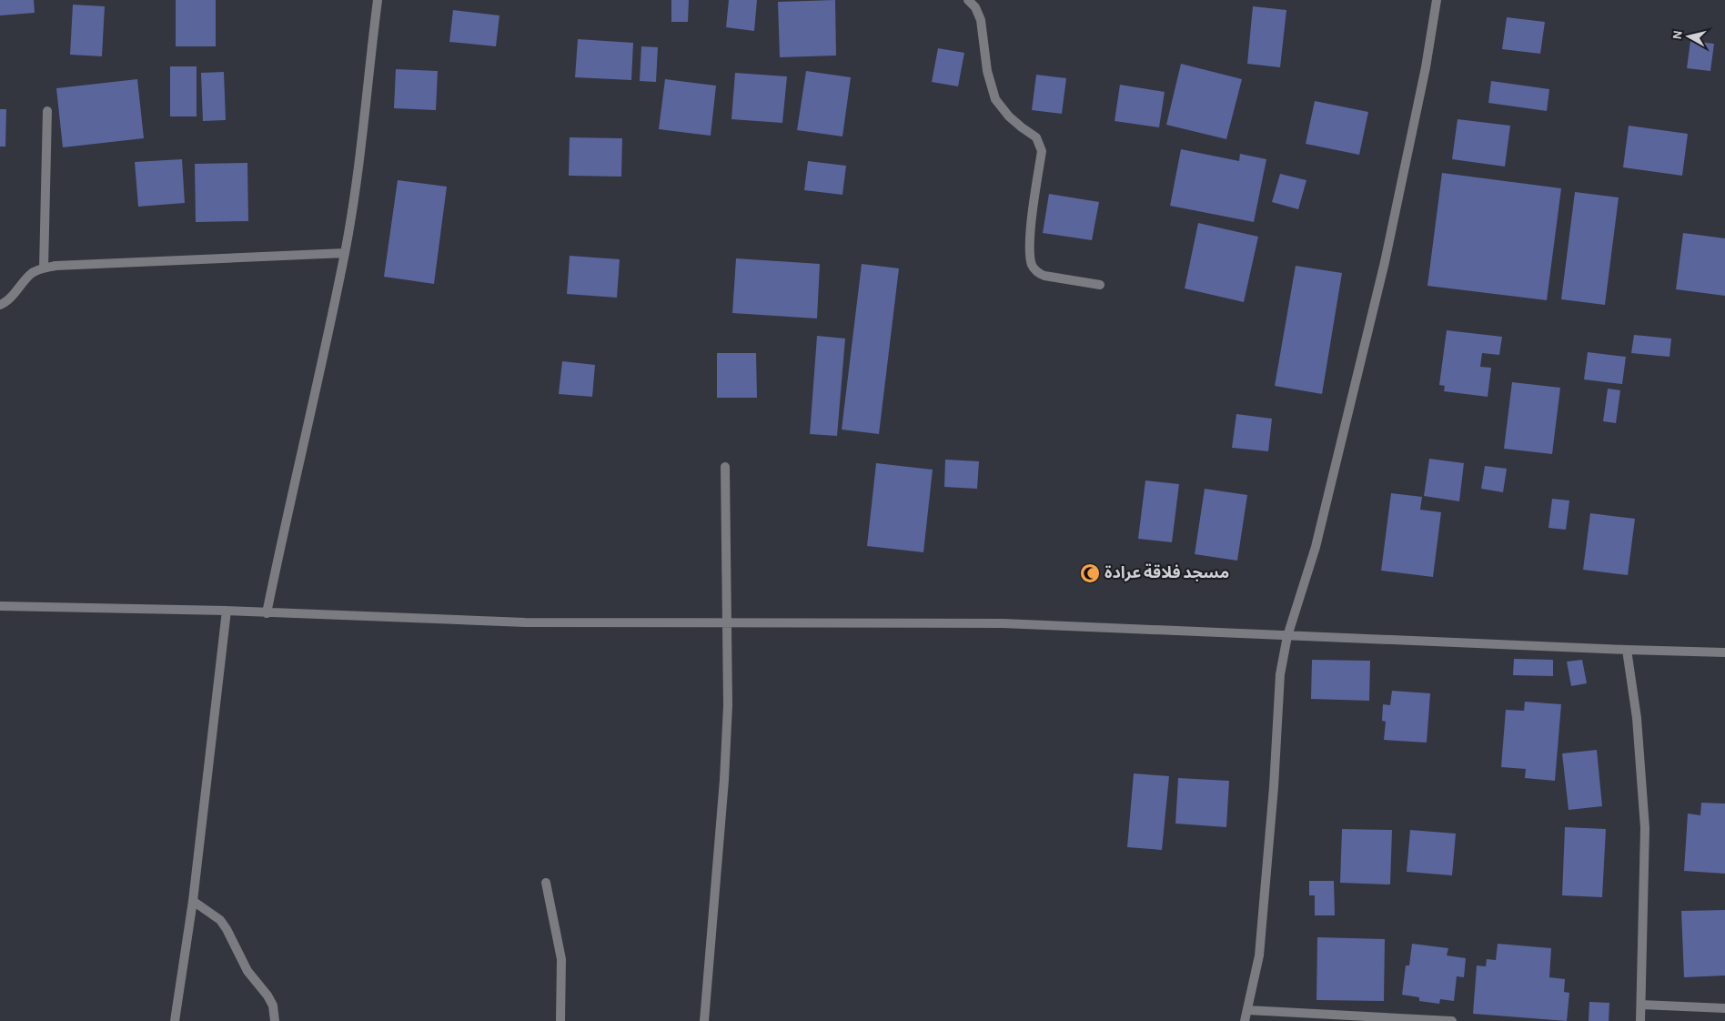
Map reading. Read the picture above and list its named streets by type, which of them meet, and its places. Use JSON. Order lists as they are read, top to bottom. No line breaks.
{"places":{"mosque":["مسجد فلاقة عرادة"]},"north":"left"}
